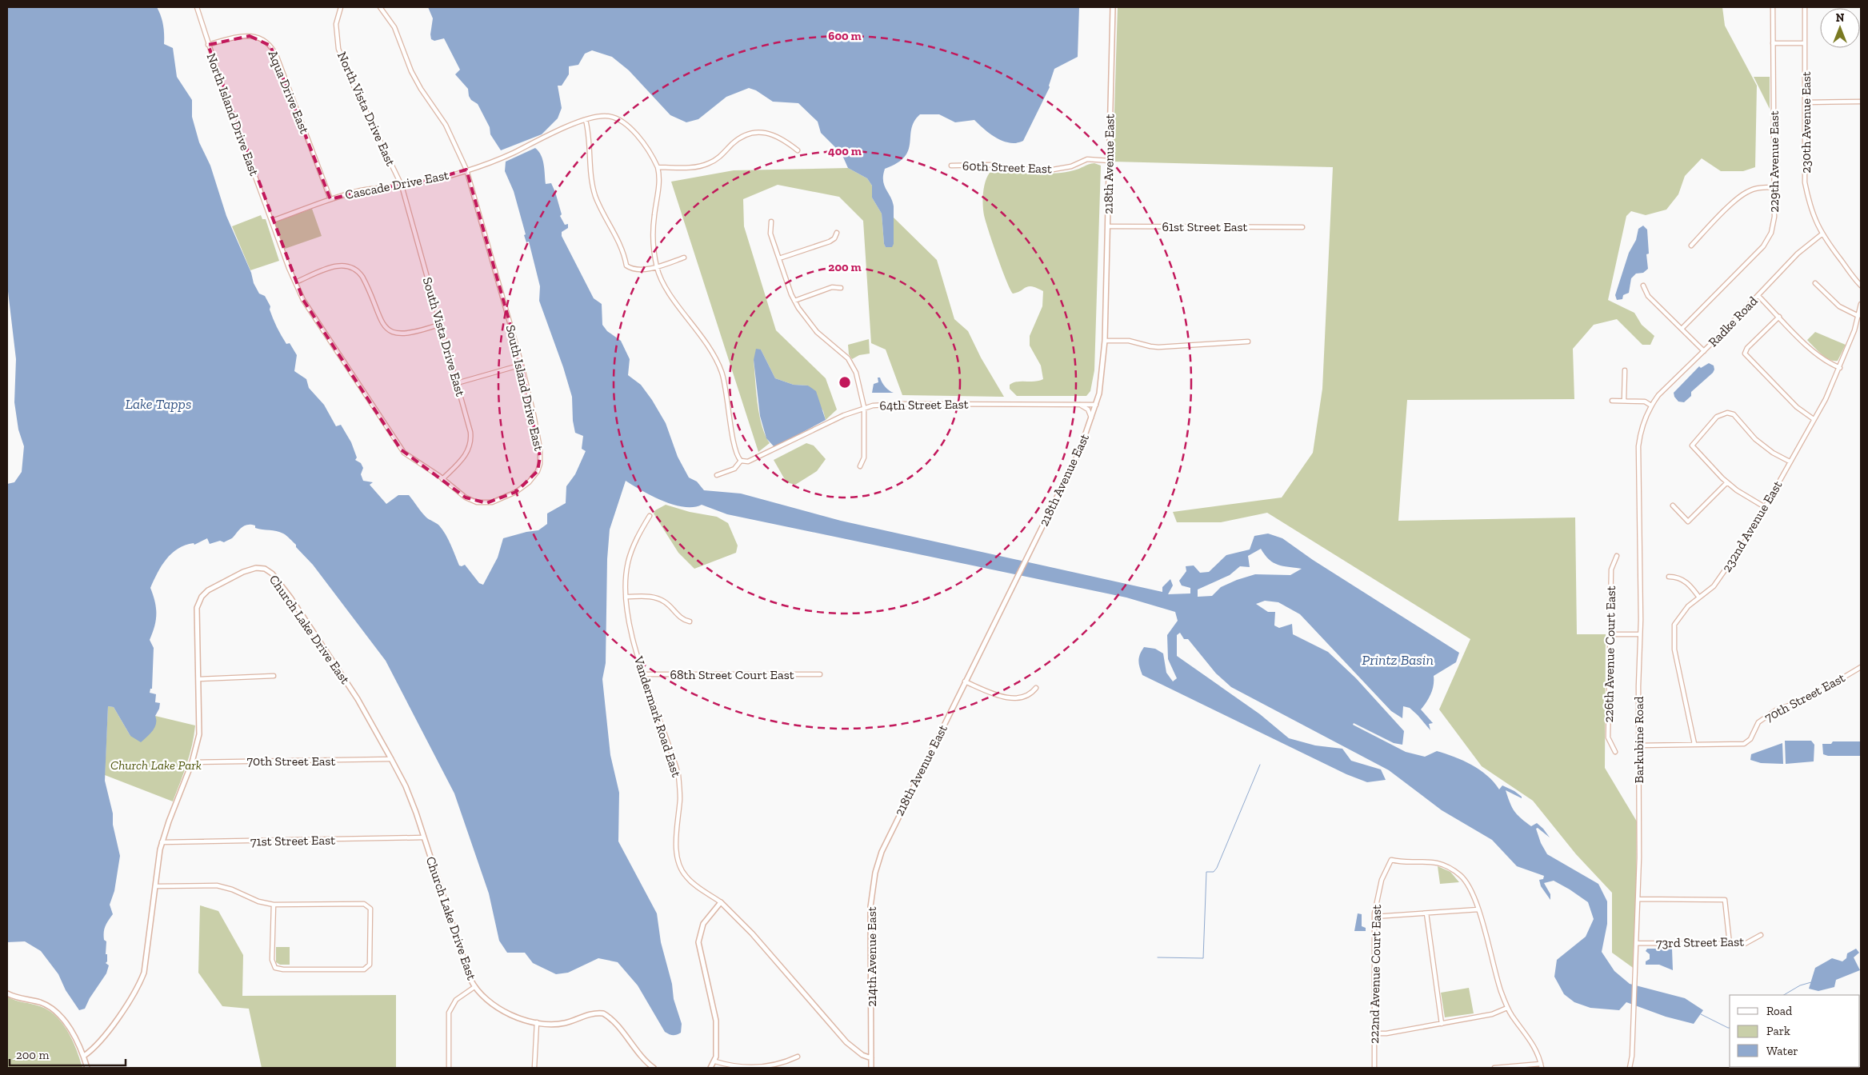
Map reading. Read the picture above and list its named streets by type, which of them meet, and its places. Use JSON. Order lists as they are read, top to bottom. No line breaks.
{"streets":{"street":["Aqua Drive East","North Vista Drive East","North Island Drive East","230th Avenue East","229th Avenue East","218th Avenue East","60th Street East","Cascade Drive East","61st Street East","Radke Road","South Vista Drive East","South Island Drive East","64th Street East","232nd Avenue East","Church Lake Drive East","226th Avenue Court East","68th Street Court East","70th Street East","Vandermark Road East","Barkubine Road","71st Street East","73rd Street East","214th Avenue East","222nd Avenue Court East"]},"crossings":[["Aqua Drive East","North Island Drive East"],["Aqua Drive East","Cascade Drive East"],["North Vista Drive East","Cascade Drive East"],["North Vista Drive East","South Vista Drive East"],["North Island Drive East","Cascade Drive East"],["North Island Drive East","South Island Drive East"],["230th Avenue East","Radke Road"],["218th Avenue East","60th Street East"],["218th Avenue East","61st Street East"],["218th Avenue East","64th Street East"],["218th Avenue East","214th Avenue East"],["Cascade Drive East","South Vista Drive East"],["Cascade Drive East","South Island Drive East"],["Radke Road","Barkubine Road"],["South Vista Drive East","South Island Drive East"],["232nd Avenue East","70th Street East"],["Church Lake Drive East","70th Street East"],["Church Lake Drive East","71st Street East"],["68th Street Court East","Vandermark Road East"],["70th Street East","Barkubine Road"],["Vandermark Road East","214th Avenue East"],["Barkubine Road","73rd Street East"]],"water":["Lake Tapps","Printz Basin"],"parks":["Church Lake Park"],"legend":["Road","Park","Water"],"scale_bar":"200 m","north":"top","rings":["600 m","400 m","200 m"]}
